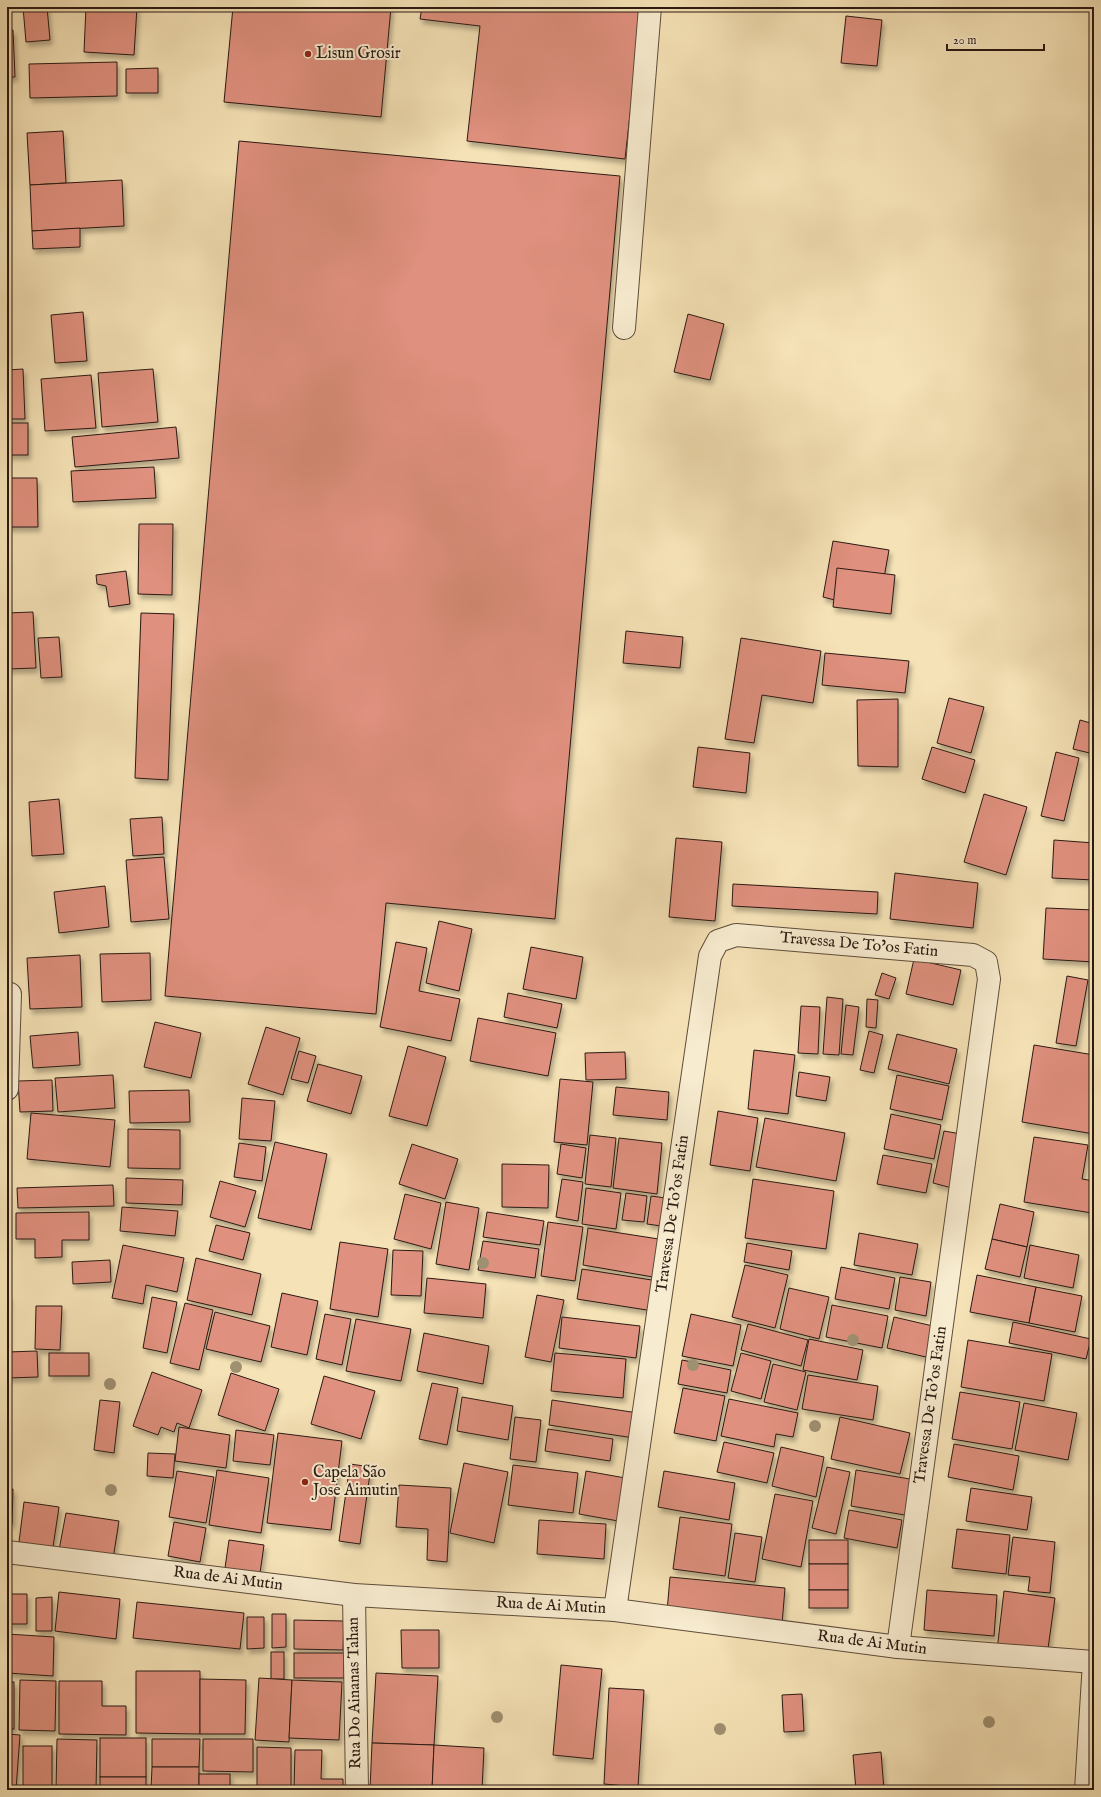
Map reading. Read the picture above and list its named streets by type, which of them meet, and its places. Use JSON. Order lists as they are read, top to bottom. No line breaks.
{"streets":{"street":["Travessa De To’os Fatin","Rua de Ai Mutin","Rua Do Ainanas Tahan"]},"crossings":[["Travessa De To’os Fatin","Rua de Ai Mutin"],["Rua de Ai Mutin","Rua Do Ainanas Tahan"]],"places":["Lisun Grosir","Capela São Jose Aimutin"],"scale_bar":"20 m"}
